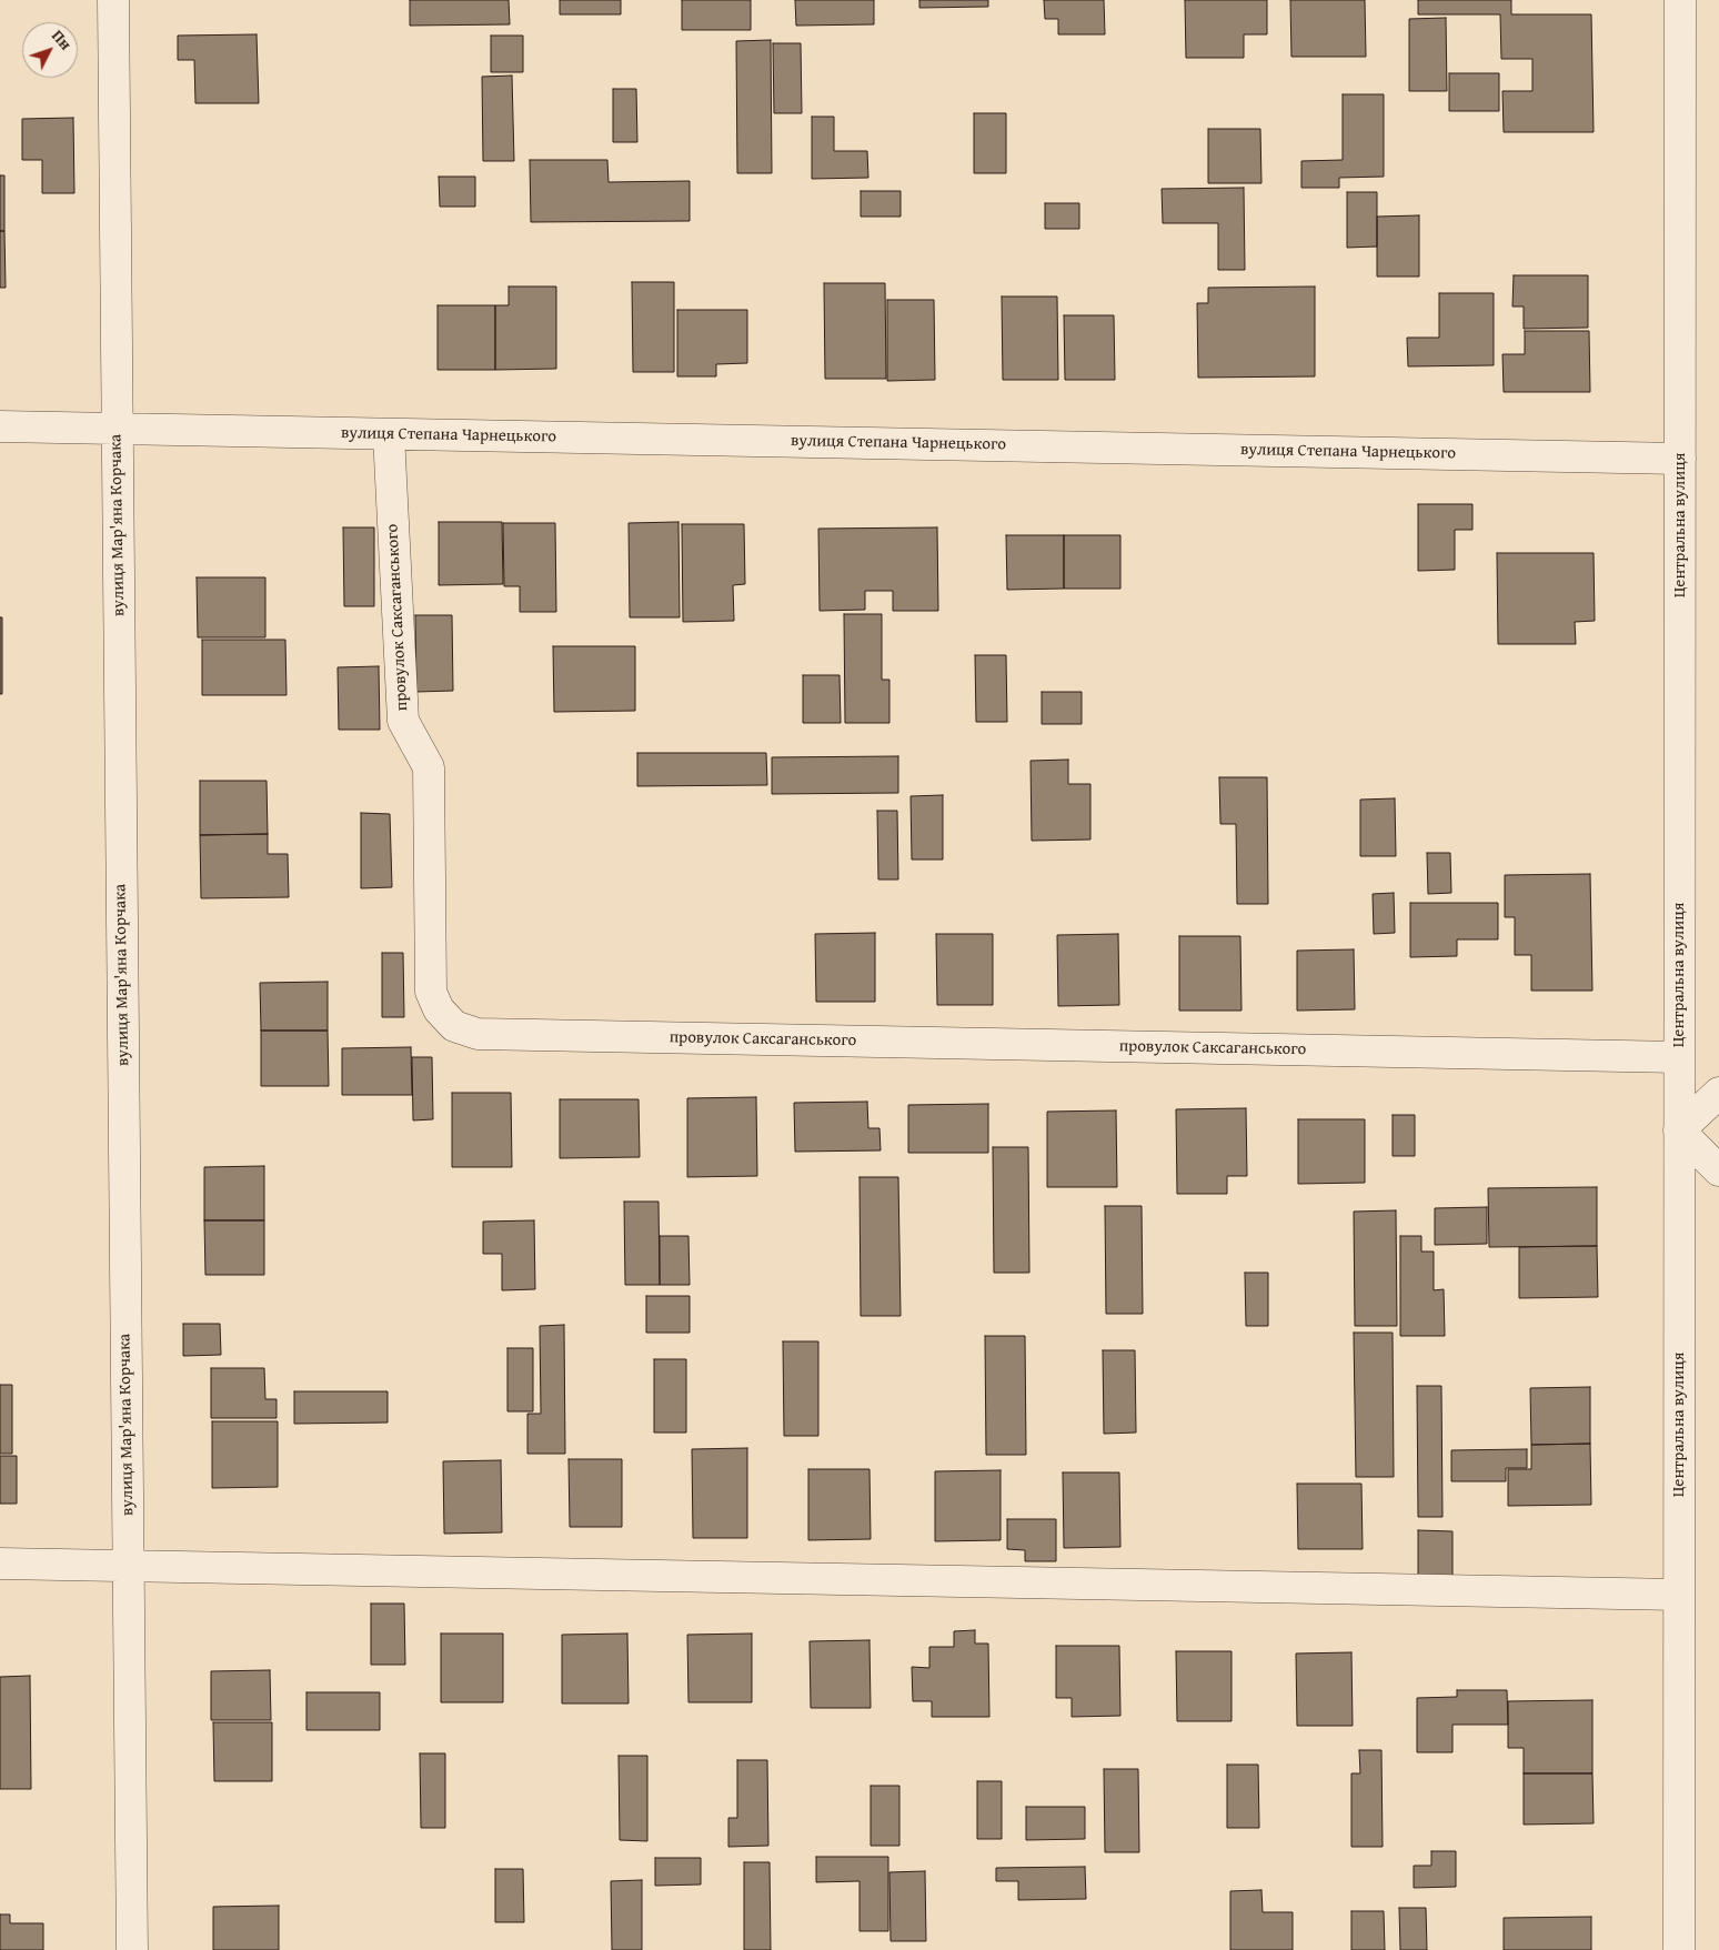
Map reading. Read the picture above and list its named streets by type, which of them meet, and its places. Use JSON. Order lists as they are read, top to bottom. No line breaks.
{"streets":{"street":["вулиця Степана Чарнецького","вулиця Мар'яна Корчака","Центральна вулиця","провулок Саксаганського"]},"crossings":[["вулиця Степана Чарнецького","вулиця Мар'яна Корчака"],["вулиця Степана Чарнецького","Центральна вулиця"],["вулиця Степана Чарнецького","провулок Саксаганського"],["Центральна вулиця","провулок Саксаганського"]],"north":"top right"}
